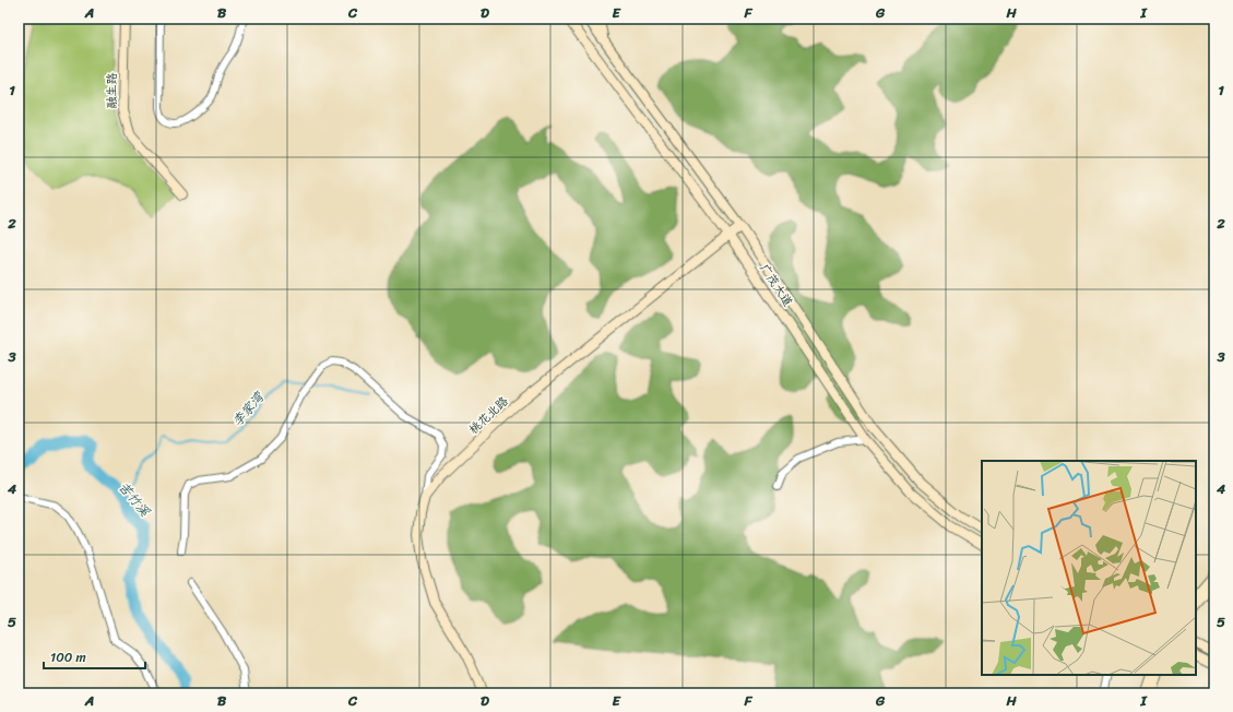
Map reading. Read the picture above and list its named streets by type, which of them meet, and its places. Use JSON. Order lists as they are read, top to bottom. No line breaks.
{"streets":{"main road":["融生路","广茂大道","桃花北路"]},"crossings":[["广茂大道","桃花北路"]],"water":["李家湾","苦竹溪"],"scale_bar":"100 m","grid":{"columns":["A","B","C","D","E","F","G","H","I"],"rows":["1","2","3","4","5"]}}
